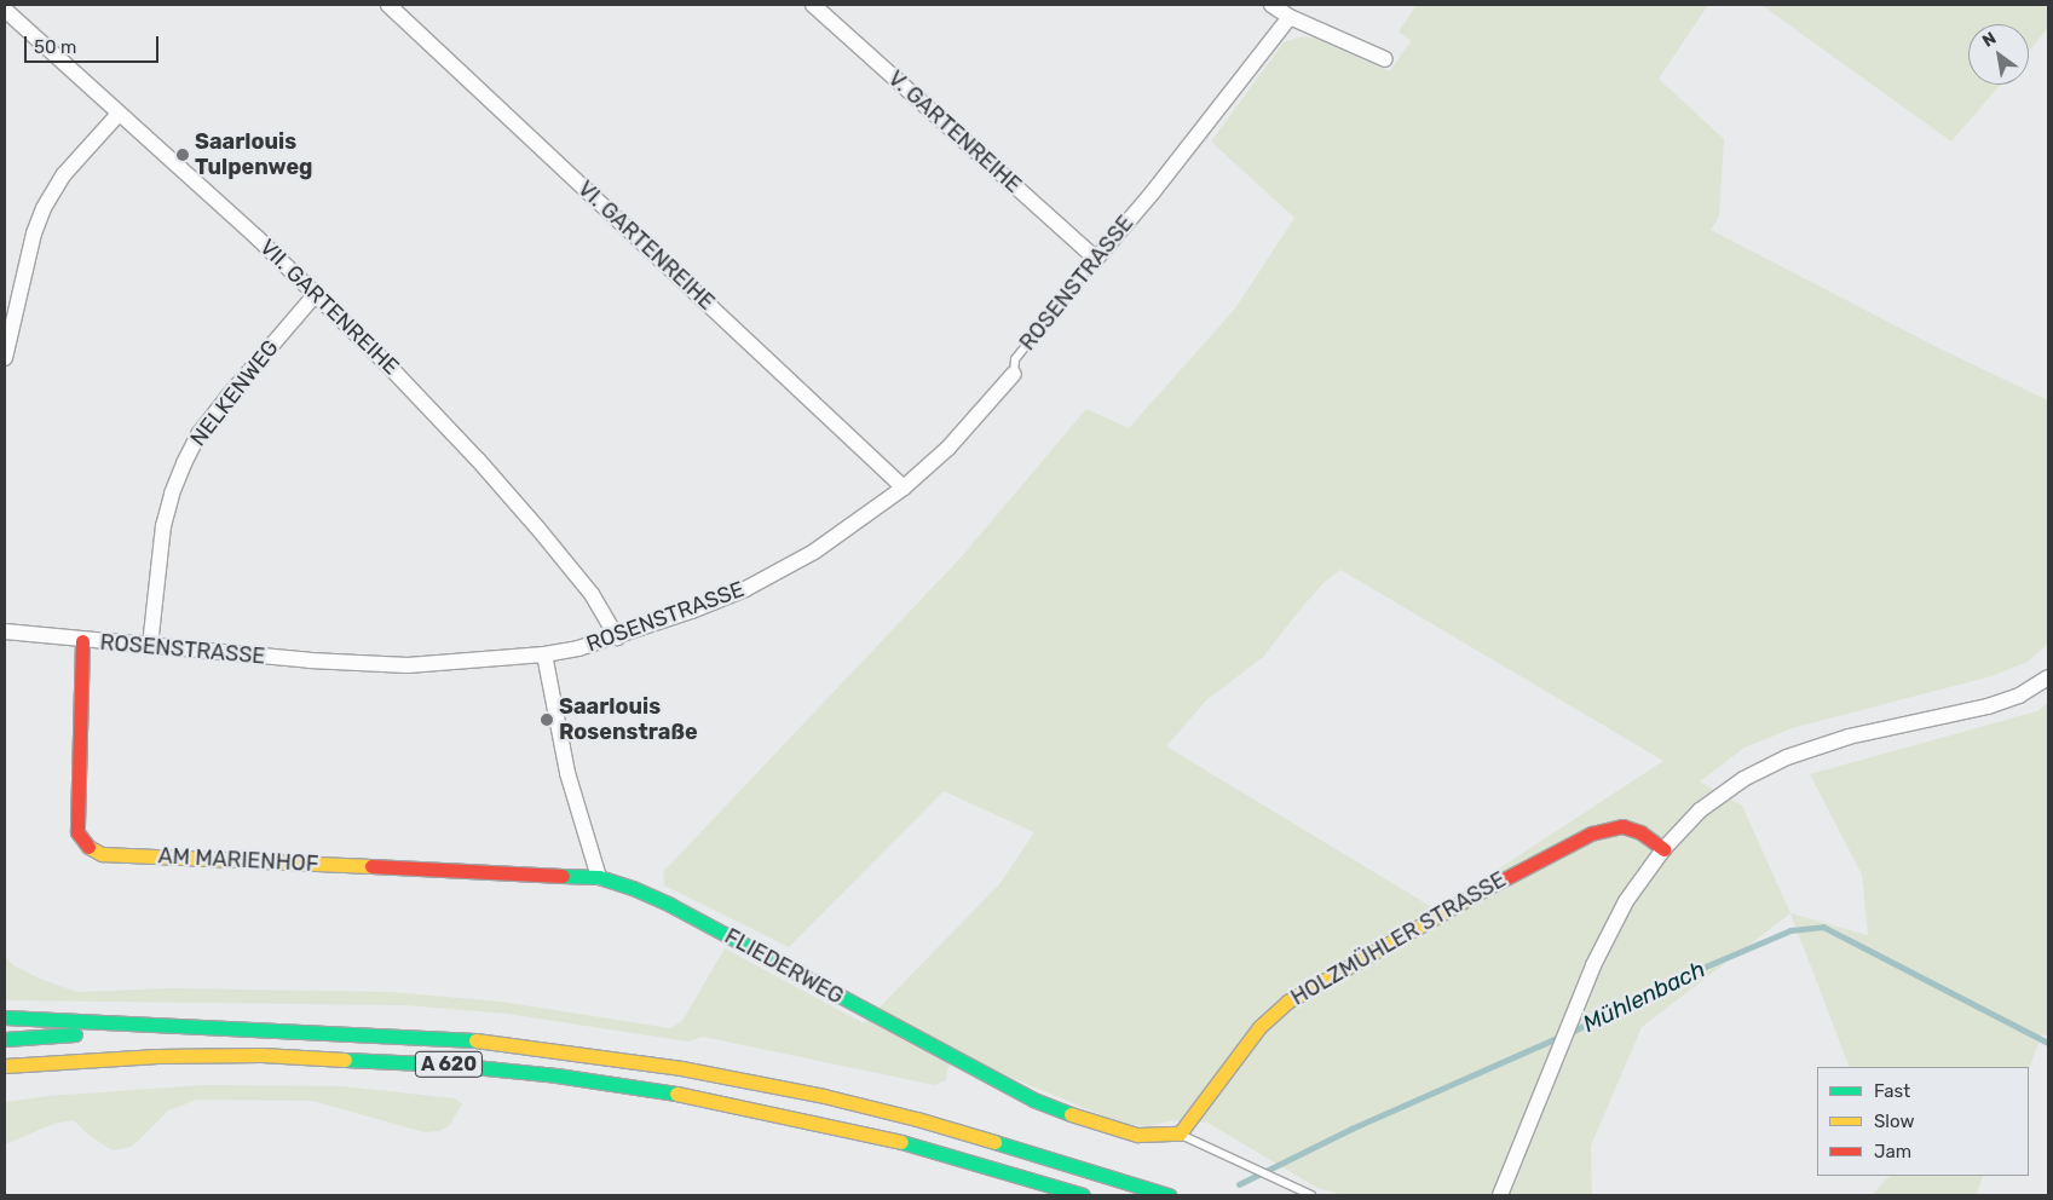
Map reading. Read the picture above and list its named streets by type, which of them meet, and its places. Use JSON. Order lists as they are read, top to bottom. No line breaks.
{"streets":{"main road":["AM MARIENHOF","HOLZMÜHLER STRASSE","FLIEDERWEG","A 620"],"street":["V. GARTENREIHE","VI. GARTENREIHE","ROSENSTRASSE","VII. GARTENREIHE","NELKENWEG"]},"crossings":[["V. GARTENREIHE","ROSENSTRASSE"],["VI. GARTENREIHE","ROSENSTRASSE"],["ROSENSTRASSE","VII. GARTENREIHE"],["ROSENSTRASSE","NELKENWEG"],["ROSENSTRASSE","AM MARIENHOF"],["VII. GARTENREIHE","NELKENWEG"],["AM MARIENHOF","FLIEDERWEG"],["HOLZMÜHLER STRASSE","FLIEDERWEG"]],"water":["Mühlenbach"],"places":["Saarlouis Tulpenweg","Saarlouis Rosenstraße"],"legend":["Fast","Slow","Jam"],"scale_bar":"50 m","north":"top left"}
